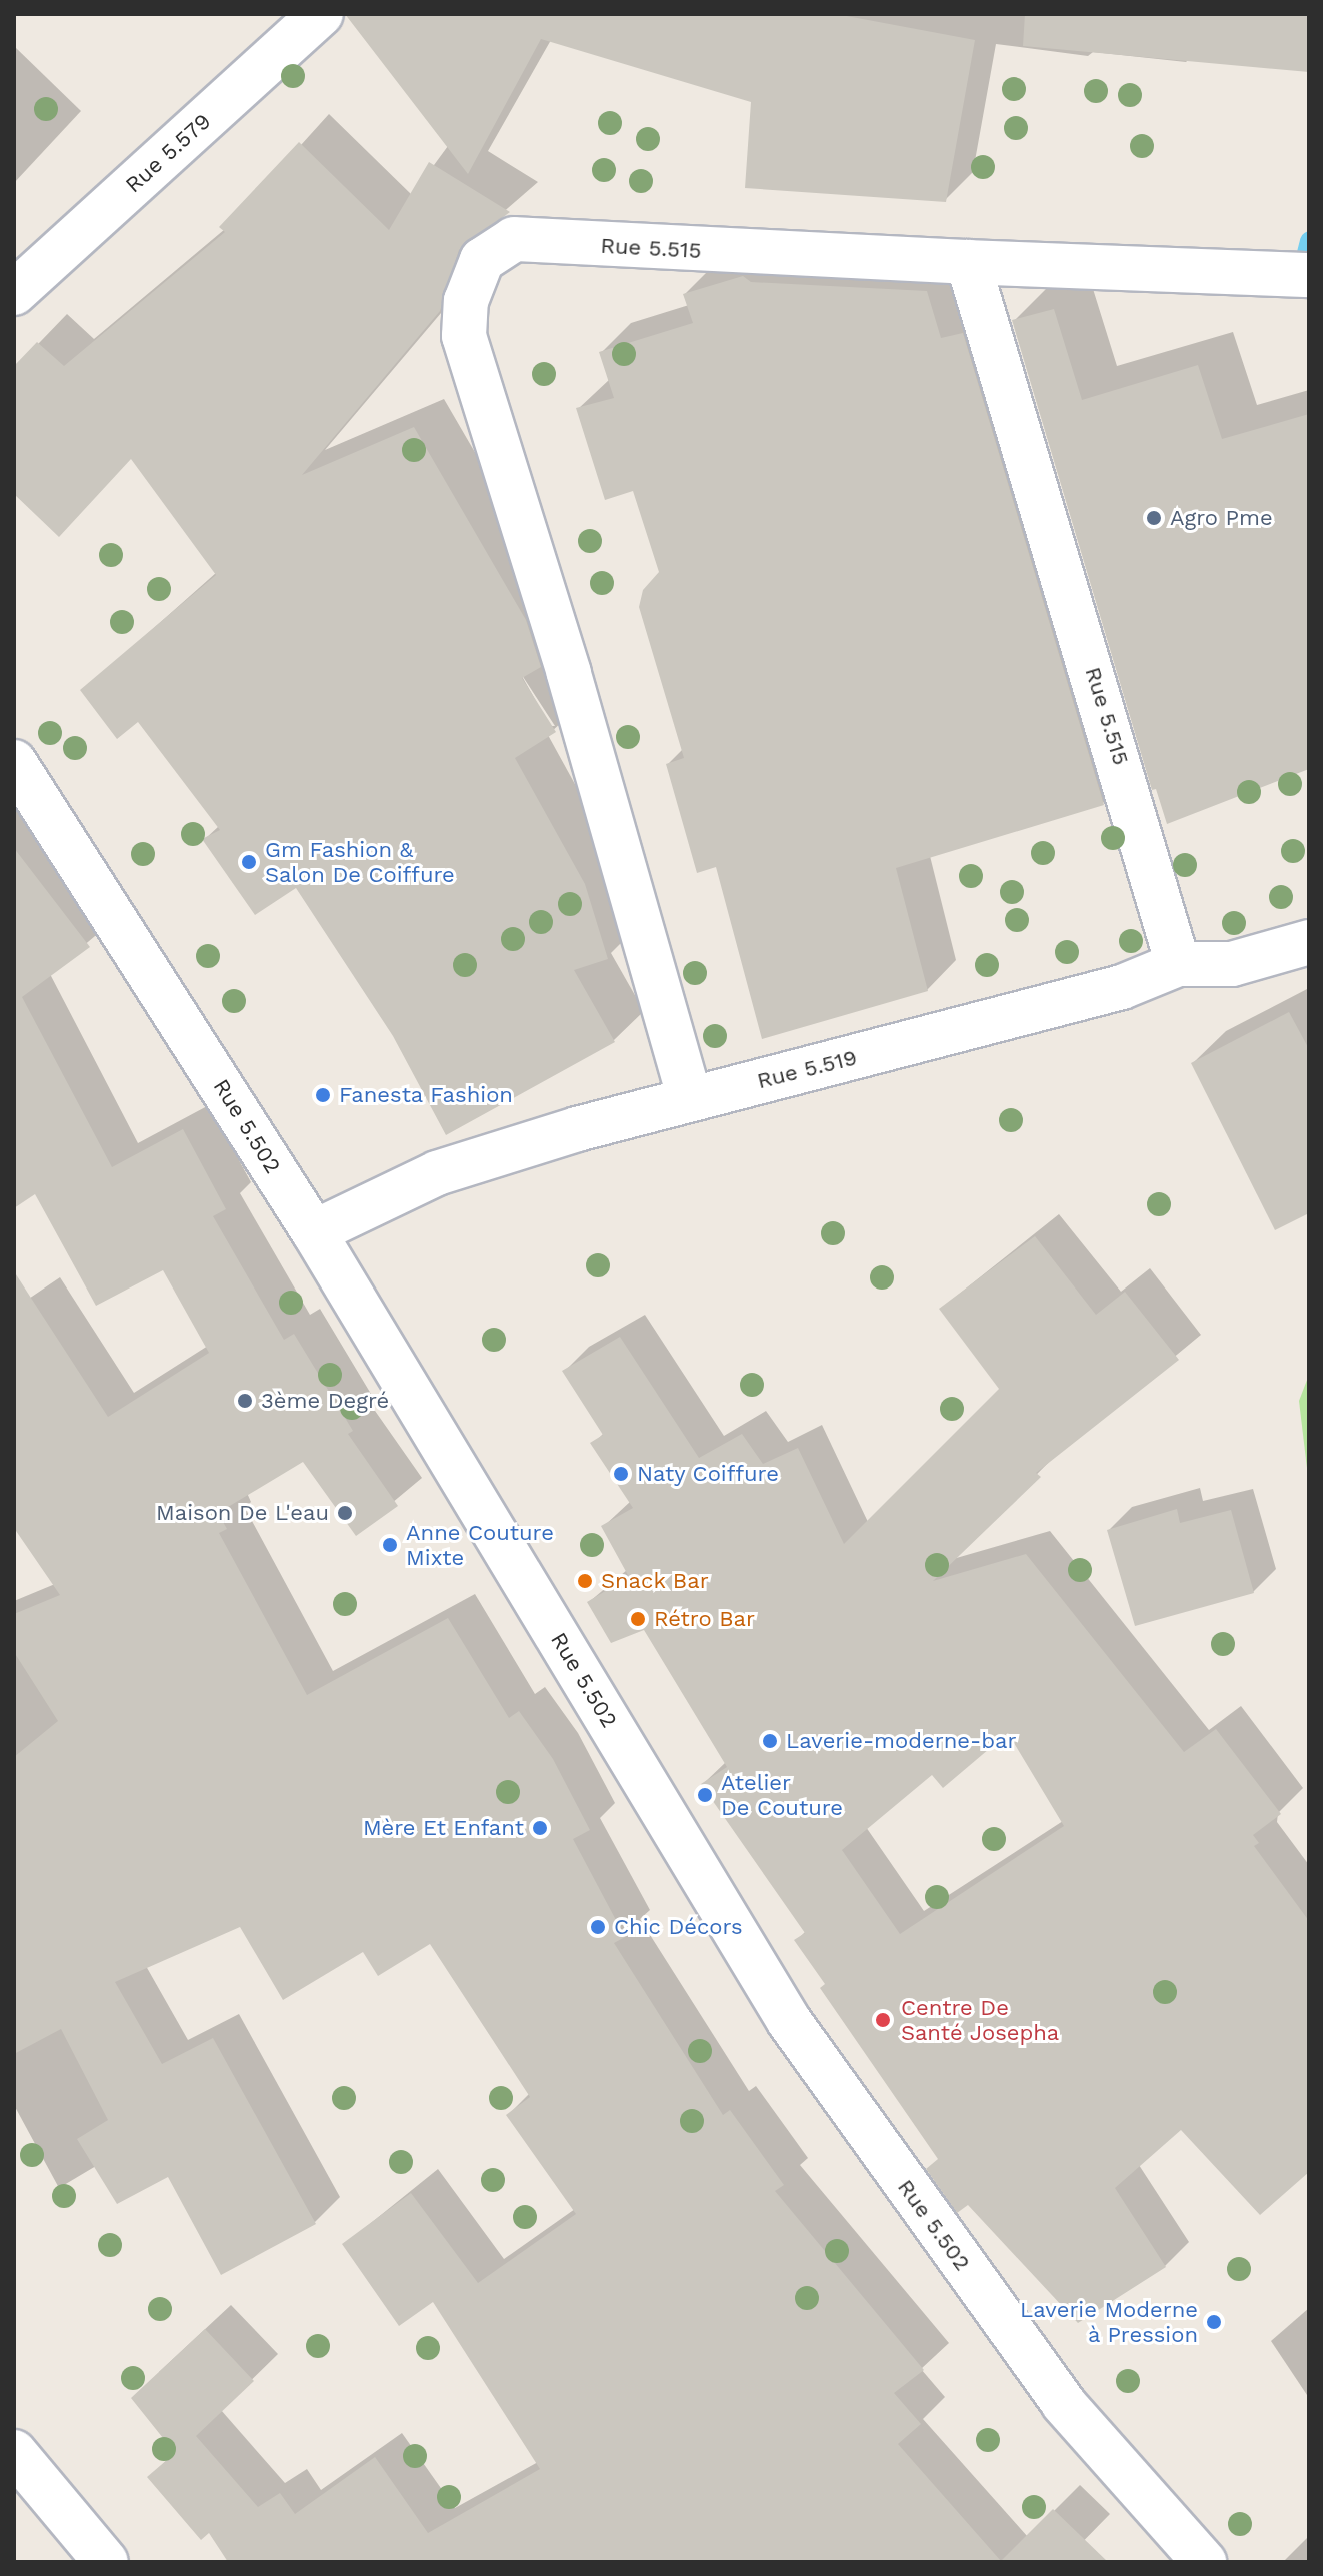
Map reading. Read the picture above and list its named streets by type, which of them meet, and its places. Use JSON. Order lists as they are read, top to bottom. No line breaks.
{"streets":{"street":["Rue 5.579","Rue 5.515","Rue 5.519","Rue 5.502"]},"crossings":[["Rue 5.515","Rue 5.519"],["Rue 5.519","Rue 5.502"]],"places":["Agro Pme","Gm Fashion & Salon De Coiffure","Fanesta Fashion","3ème Degré","Naty Coiffure","Maison De L'eau","Anne Couture Mixte","Snack Bar","Rétro Bar","Laverie-moderne-bar","Atelier De Couture","Mère Et Enfant","Chic Décors","Centre De Santé Josepha","Laverie Moderne à Pression"]}
